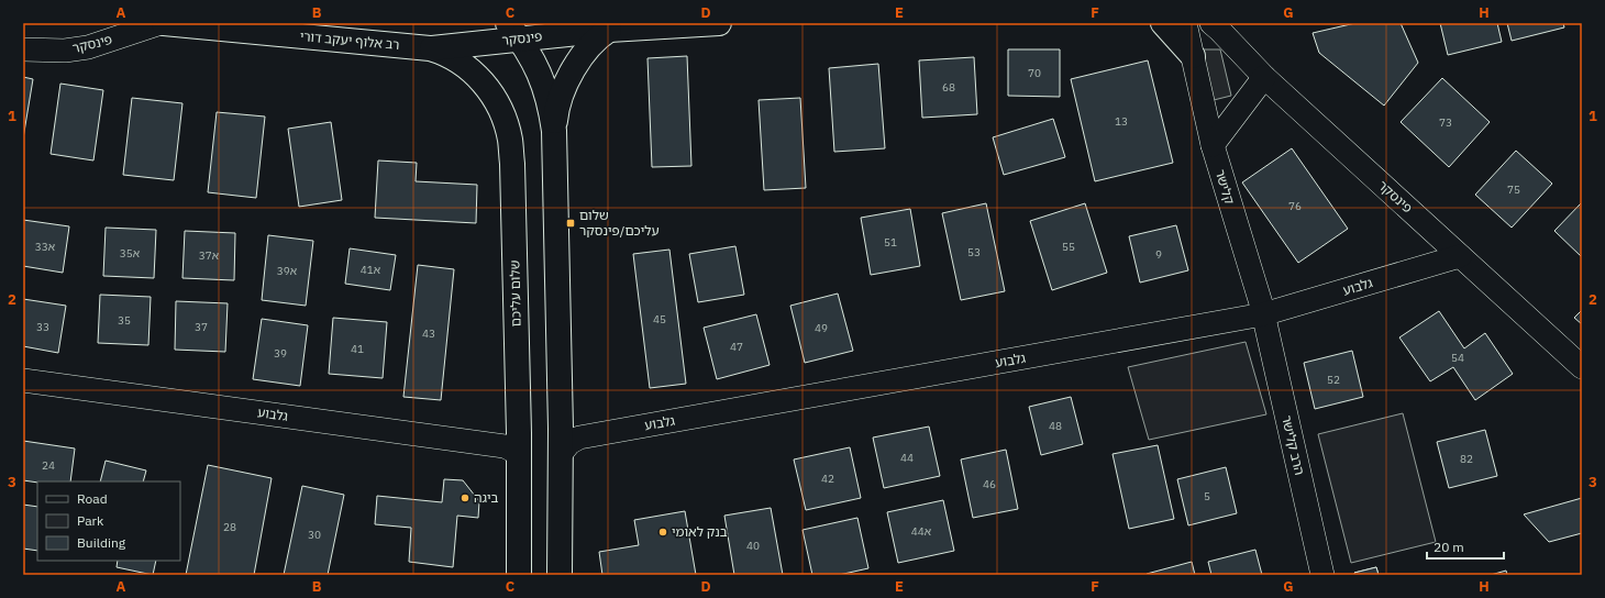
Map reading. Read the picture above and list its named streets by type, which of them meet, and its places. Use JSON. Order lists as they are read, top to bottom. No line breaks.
{"streets":{"main road":["פינסקר","רב אלוף יעקב דורי","שלום עליכם"],"street":["קלישר","גלבוע","הרב קלישר"]},"crossings":[["פינסקר","רב אלוף יעקב דורי"],["פינסקר","גלבוע"],["פינסקר","שלום עליכם"],["רב אלוף יעקב דורי","שלום עליכם"],["קלישר","גלבוע"],["קלישר","הרב קלישר"],["גלבוע","שלום עליכם"],["גלבוע","הרב קלישר"]],"places":{"transit":["שלום עליכם/פינסקר"],"other":["ביגה","בנק לאומי"]},"house_numbers":["70","68","13","73","75","76","51","33א","55","53","35א","9","37א","41א","39א","45","35","33","37","49","43","47","41","39","54","52","48","44","82","24","42","46","5","28","44א","30","40"],"legend":["Road","Park","Building"],"scale_bar":"20 m","grid":{"columns":["A","B","C","D","E","F","G","H"],"rows":["1","2","3"]}}
